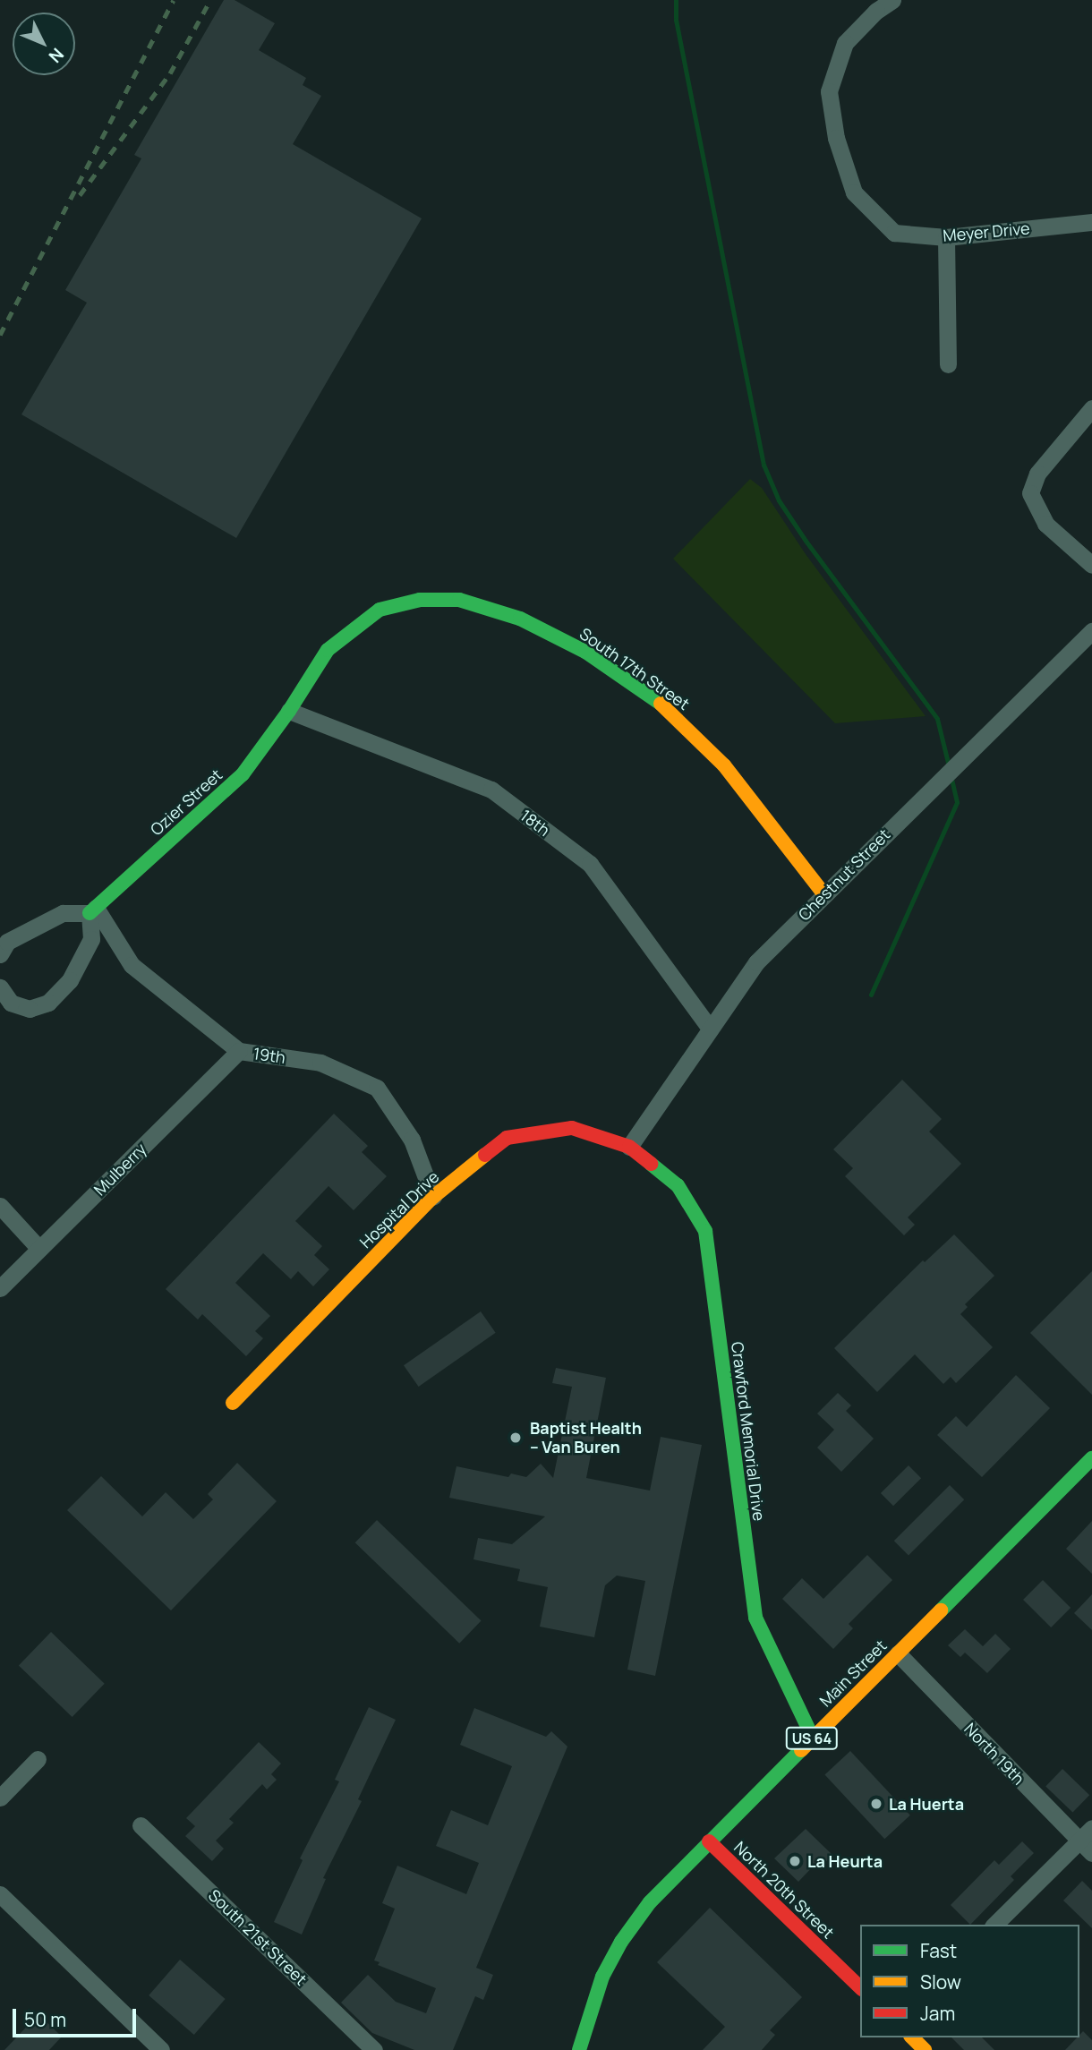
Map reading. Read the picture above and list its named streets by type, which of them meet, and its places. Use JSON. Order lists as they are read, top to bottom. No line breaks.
{"streets":{"street":["Meyer Drive","South 17th Street","Ozier Street","18th","Chestnut Street","19th","Mulberry","Hospital Drive","Crawford Memorial Drive","Main Street","US 64","North 19th","North 20th Street","South 21st Street"]},"crossings":[["South 17th Street","Ozier Street"],["South 17th Street","18th"],["South 17th Street","Chestnut Street"],["Ozier Street","18th"],["Ozier Street","19th"],["18th","Chestnut Street"],["Chestnut Street","Hospital Drive"],["Chestnut Street","Crawford Memorial Drive"],["19th","Mulberry"],["19th","Hospital Drive"],["Hospital Drive","Crawford Memorial Drive"],["Crawford Memorial Drive","Main Street"],["Main Street","North 19th"],["Main Street","North 20th Street"]],"places":["Baptist Health – Van Buren","La Huerta","La Heurta"],"legend":["Fast","Slow","Jam"],"scale_bar":"50 m","north":"bottom right"}
